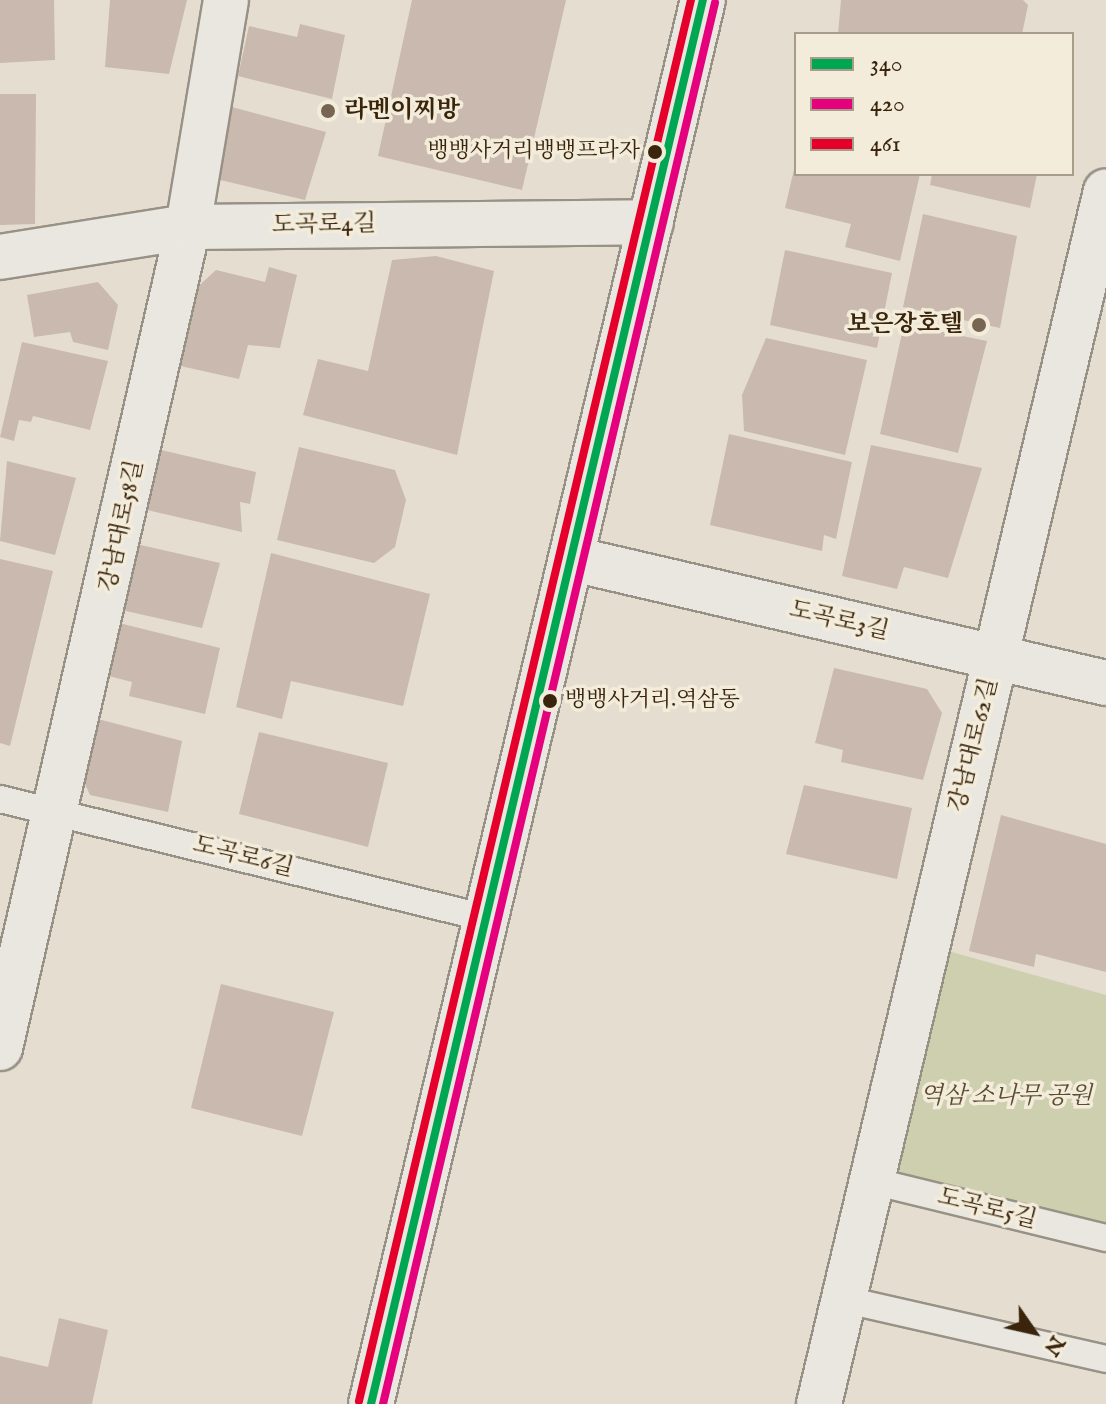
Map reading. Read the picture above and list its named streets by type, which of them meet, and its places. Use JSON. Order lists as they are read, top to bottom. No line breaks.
{"streets":{"street":["도곡로4길","강남대로58길","도곡로3길","강남대로62길"],"lane":["도곡로6길","도곡로5길"]},"crossings":[["도곡로4길","강남대로58길"],["강남대로58길","도곡로6길"],["도곡로3길","강남대로62길"],["강남대로62길","도곡로5길"]],"parks":["역삼 소나무 공원"],"places":["라멘이찌방","뱅뱅사거리뱅뱅프라자","보은장호텔","뱅뱅사거리.역삼동"],"lines":["transit line 340","transit line 461","transit line 420"],"legend":["340","420","461"],"north":"bottom right"}
